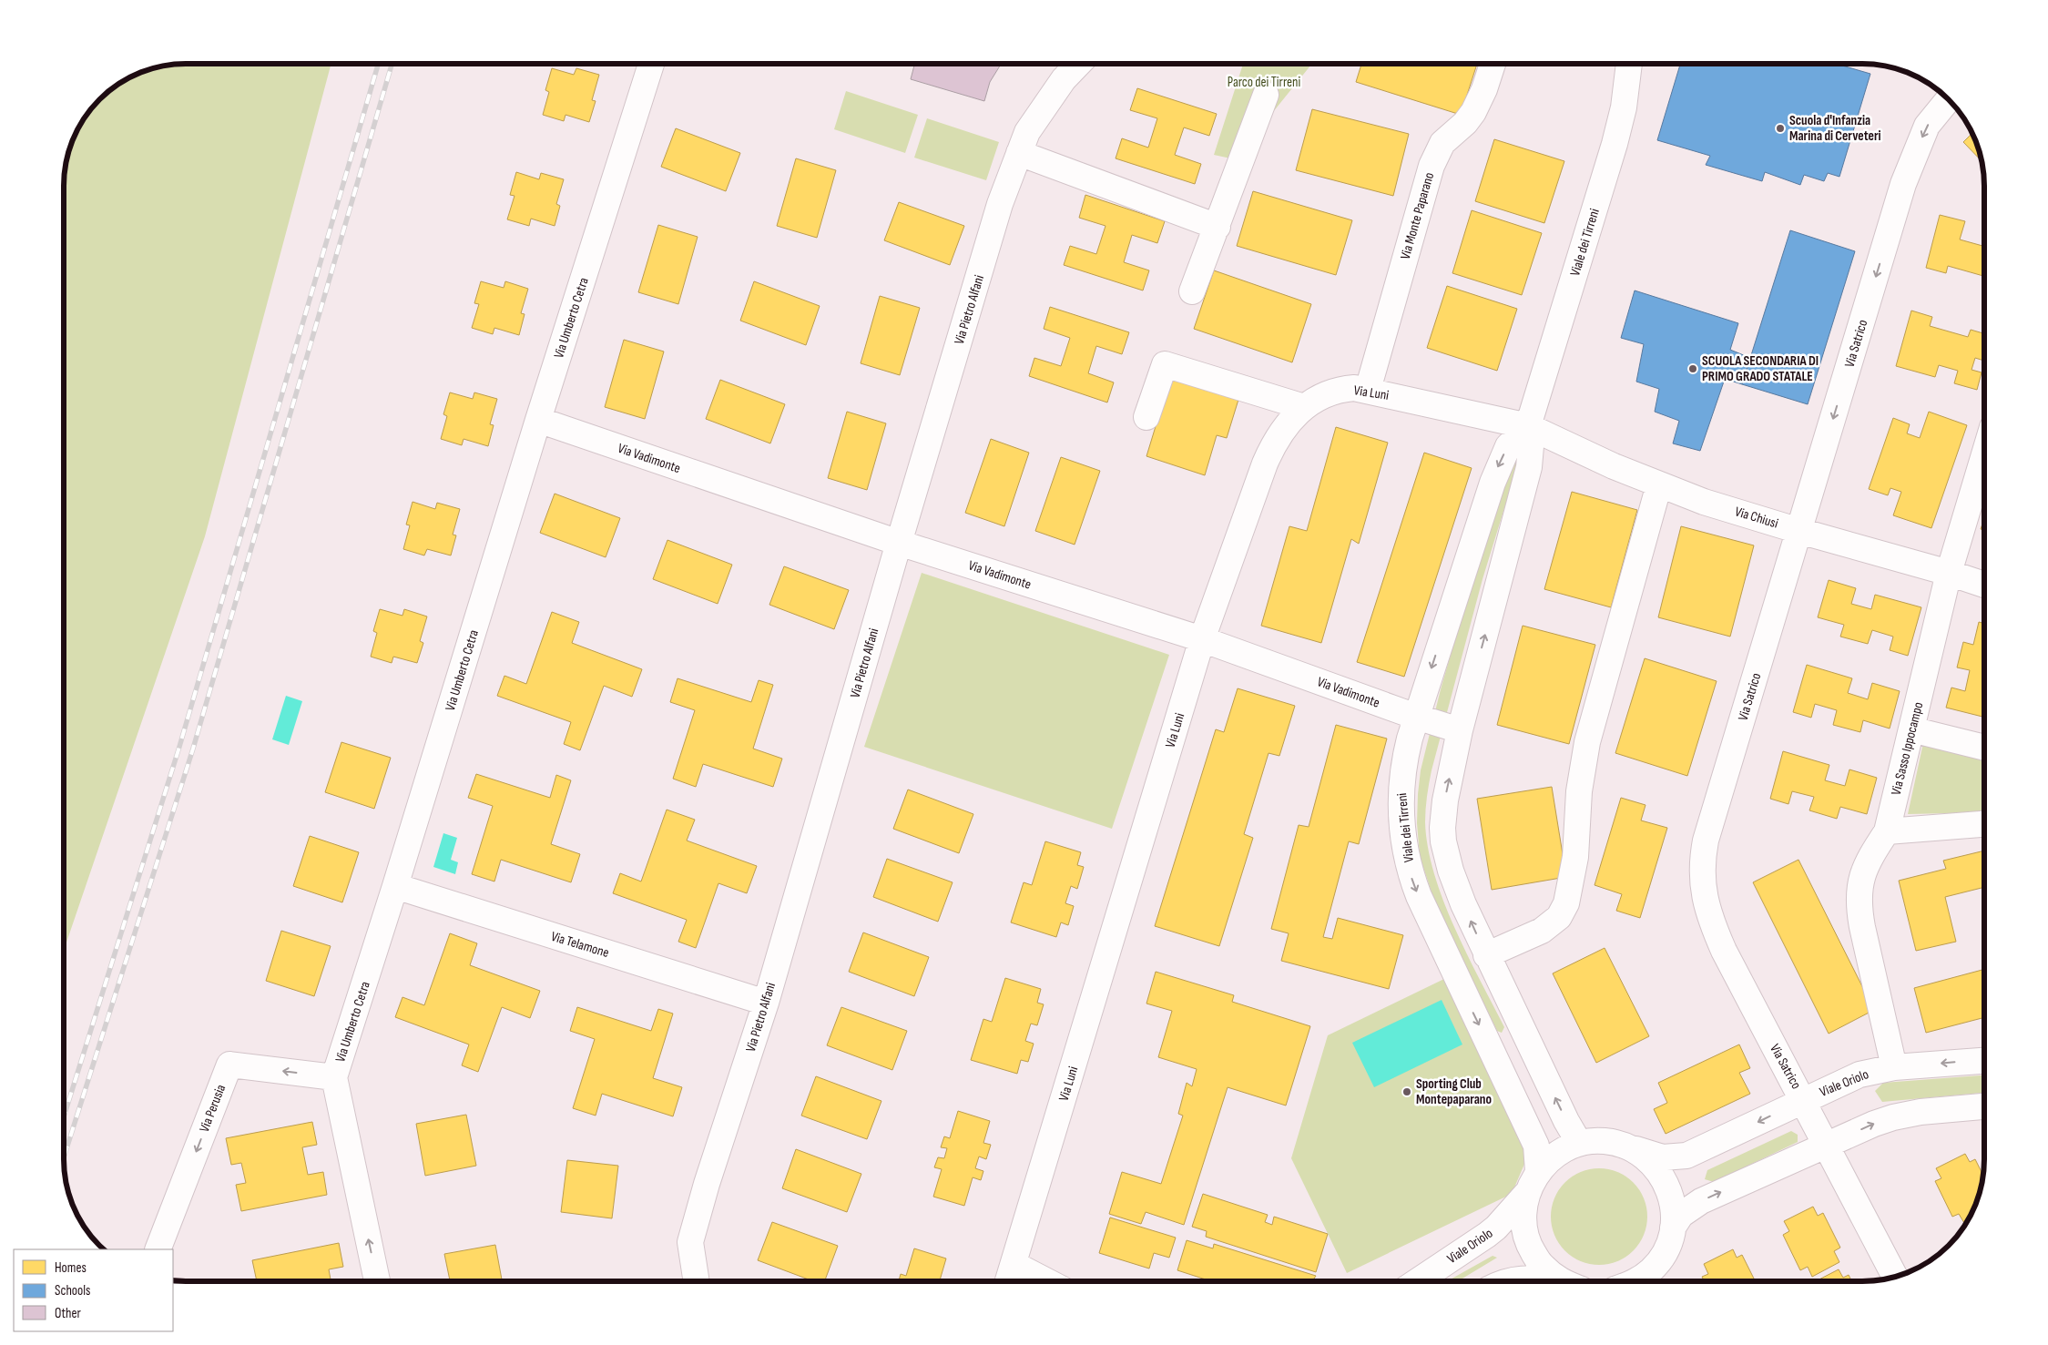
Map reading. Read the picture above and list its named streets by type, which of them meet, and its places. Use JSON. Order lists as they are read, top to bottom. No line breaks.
{"streets":{"street":["Via Monte Paparano","Viale dei Tirreni","Via Pietro Alfani","Via Umberto Cetra","Via Satrico","Via Luni","Via Vadimonte","Via Chiusi","Via Sasso Ippocampo","Via Telamone","Viale Oriolo","Via Perusia"]},"crossings":[["Via Monte Paparano","Via Luni"],["Viale dei Tirreni","Via Luni"],["Viale dei Tirreni","Via Vadimonte"],["Viale dei Tirreni","Via Chiusi"],["Via Pietro Alfani","Via Vadimonte"],["Via Pietro Alfani","Via Telamone"],["Via Umberto Cetra","Via Vadimonte"],["Via Umberto Cetra","Via Telamone"],["Via Umberto Cetra","Via Perusia"],["Via Satrico","Via Chiusi"],["Via Satrico","Viale Oriolo"],["Via Luni","Via Vadimonte"],["Via Luni","Via Chiusi"],["Via Chiusi","Via Sasso Ippocampo"],["Via Sasso Ippocampo","Viale Oriolo"]],"one_way":["Via Satrico","Via Perusia"],"parks":["Parco dei Tirreni"],"places":["Scuola d'Infanzia Marina di Cerveteri","SCUOLA SECONDARIA DI PRIMO GRADO STATALE","Sporting Club Montepaparano"],"legend":["Homes","Schools","Other"]}
